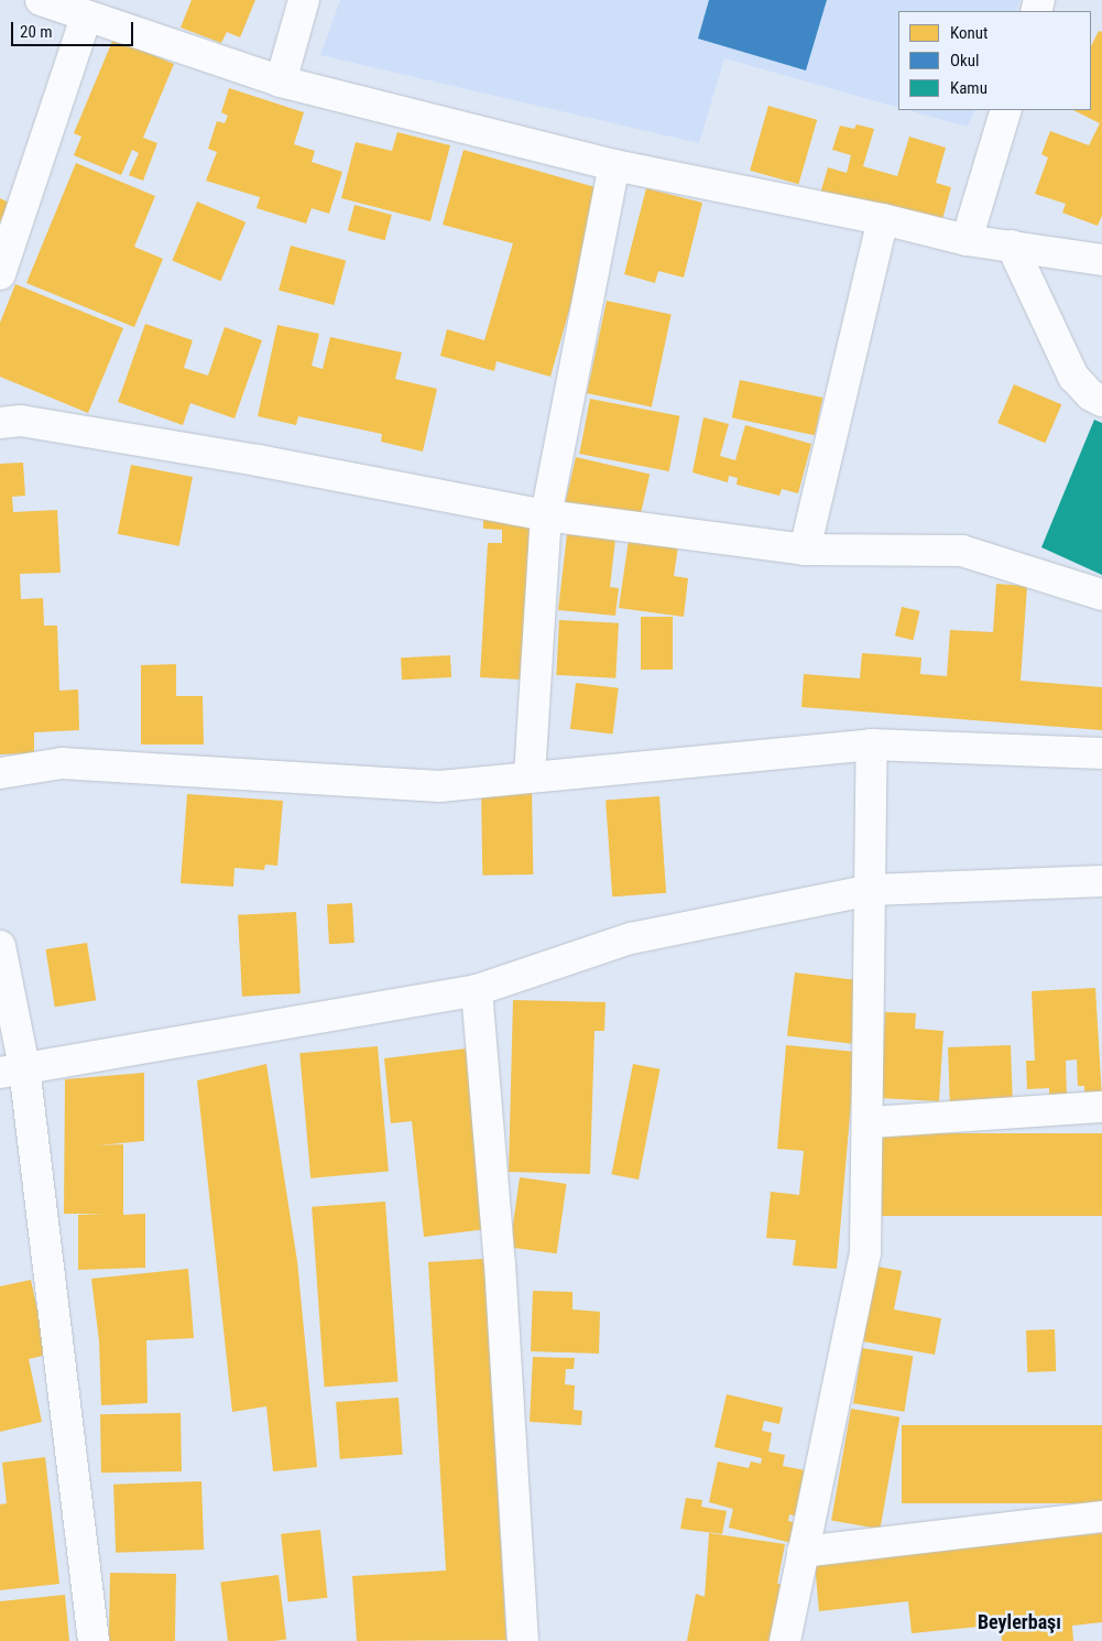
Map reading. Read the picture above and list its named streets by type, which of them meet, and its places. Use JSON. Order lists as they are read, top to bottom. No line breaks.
{"districts":["Beylerbaşı"],"legend":["Konut","Okul","Kamu"],"scale_bar":"20 m"}
